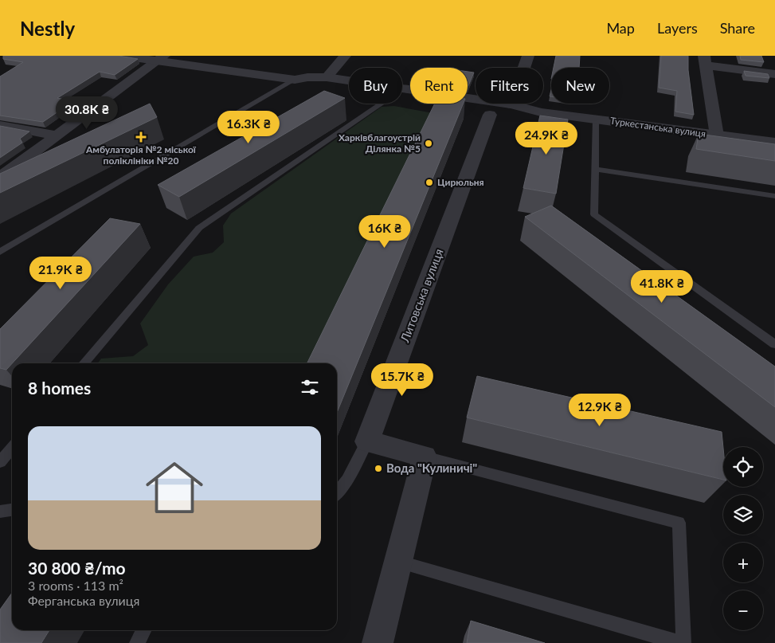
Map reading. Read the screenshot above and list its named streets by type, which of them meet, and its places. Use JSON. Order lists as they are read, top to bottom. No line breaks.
{"streets":{"street":["Туркестанська вулиця","Литовська вулиця"]},"crossings":[["Туркестанська вулиця","Литовська вулиця"]],"places":{"health":["Амбулаторія №2 міської поліклініки №20"],"other":["Харківблагоустрій Ділянка №5","Цирюльня","Вода \"Кулиничі\""]},"page":{"header":"Nestly","nav":["Map","Layers","Share"],"chip":["Buy","Rent","Filters","New"],"price":["30.8K ₴","16.3K ₴","24.9K ₴","16K ₴","21.9K ₴","41.8K ₴","15.7K ₴","12.9K ₴"],"heading":"8 homes","list":[{"name":"30 800 ₴/mo","note":"3 rooms · 113 m² · Ферганська вулиця"}],"map_buttons":["+","−"]}}
